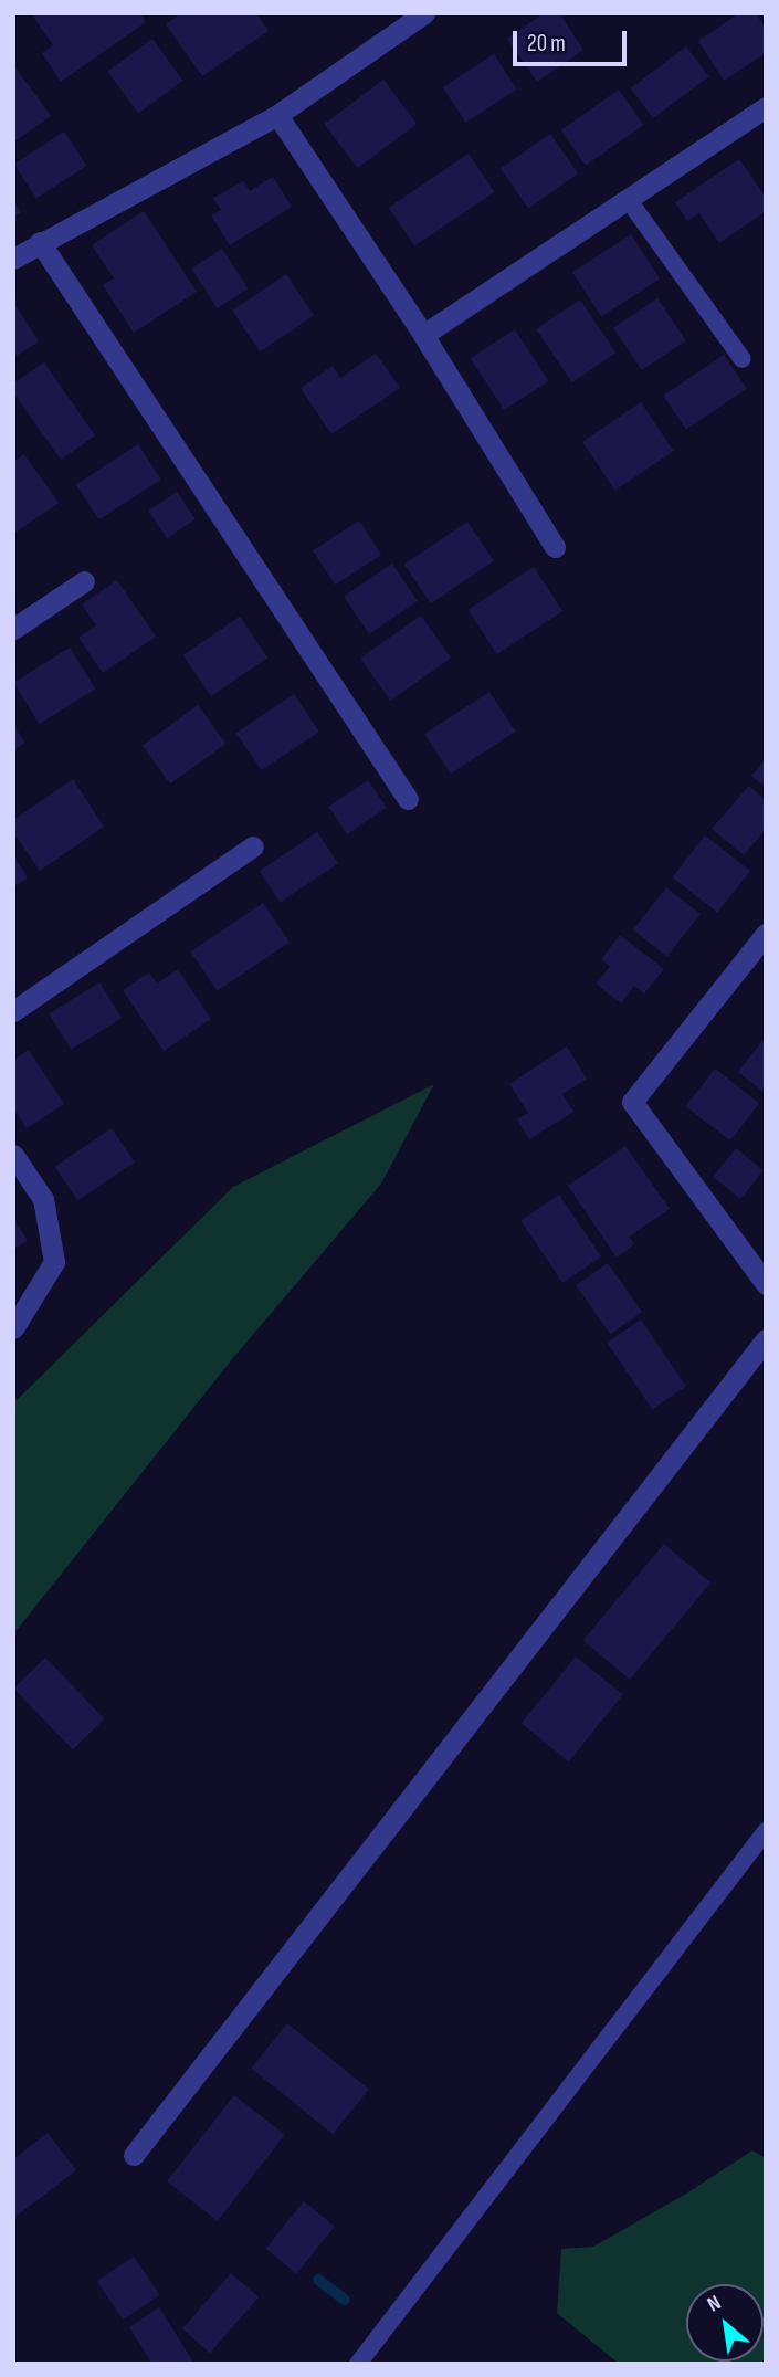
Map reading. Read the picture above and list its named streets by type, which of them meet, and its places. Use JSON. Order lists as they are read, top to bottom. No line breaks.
{"scale_bar":"20 m","north":"top left"}
